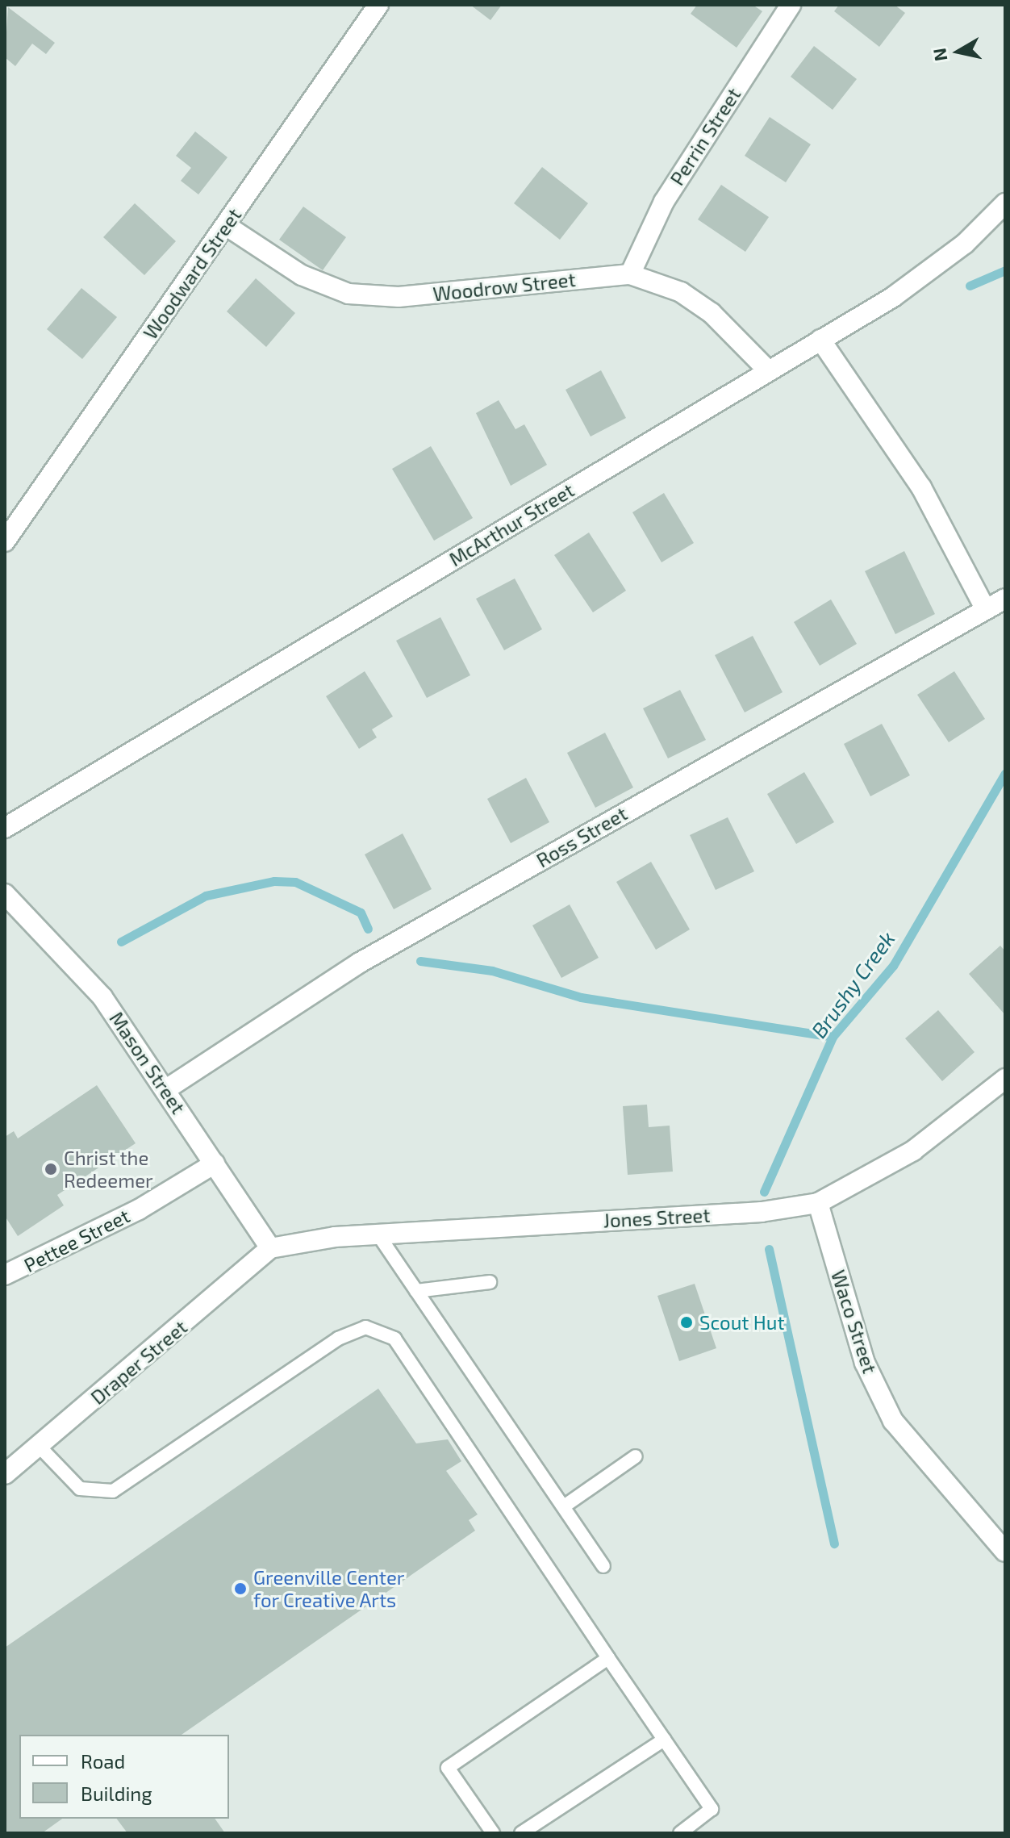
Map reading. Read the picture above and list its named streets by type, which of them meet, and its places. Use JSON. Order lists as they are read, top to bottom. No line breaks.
{"streets":{"street":["Perrin Street","Woodward Street","Woodrow Street","McArthur Street","Ross Street","Mason Street","Jones Street","Pettee Street","Waco Street","Draper Street"]},"crossings":[["Perrin Street","Woodrow Street"],["Woodward Street","Woodrow Street"],["Woodrow Street","McArthur Street"],["Ross Street","Mason Street"],["Mason Street","Jones Street"],["Mason Street","Pettee Street"],["Mason Street","Draper Street"],["Jones Street","Waco Street"],["Jones Street","Draper Street"]],"water":["Brushy Creek"],"places":["Christ the Redeemer","Scout Hut","Greenville Center for Creative Arts"],"legend":["Road","Building"],"north":"left"}
